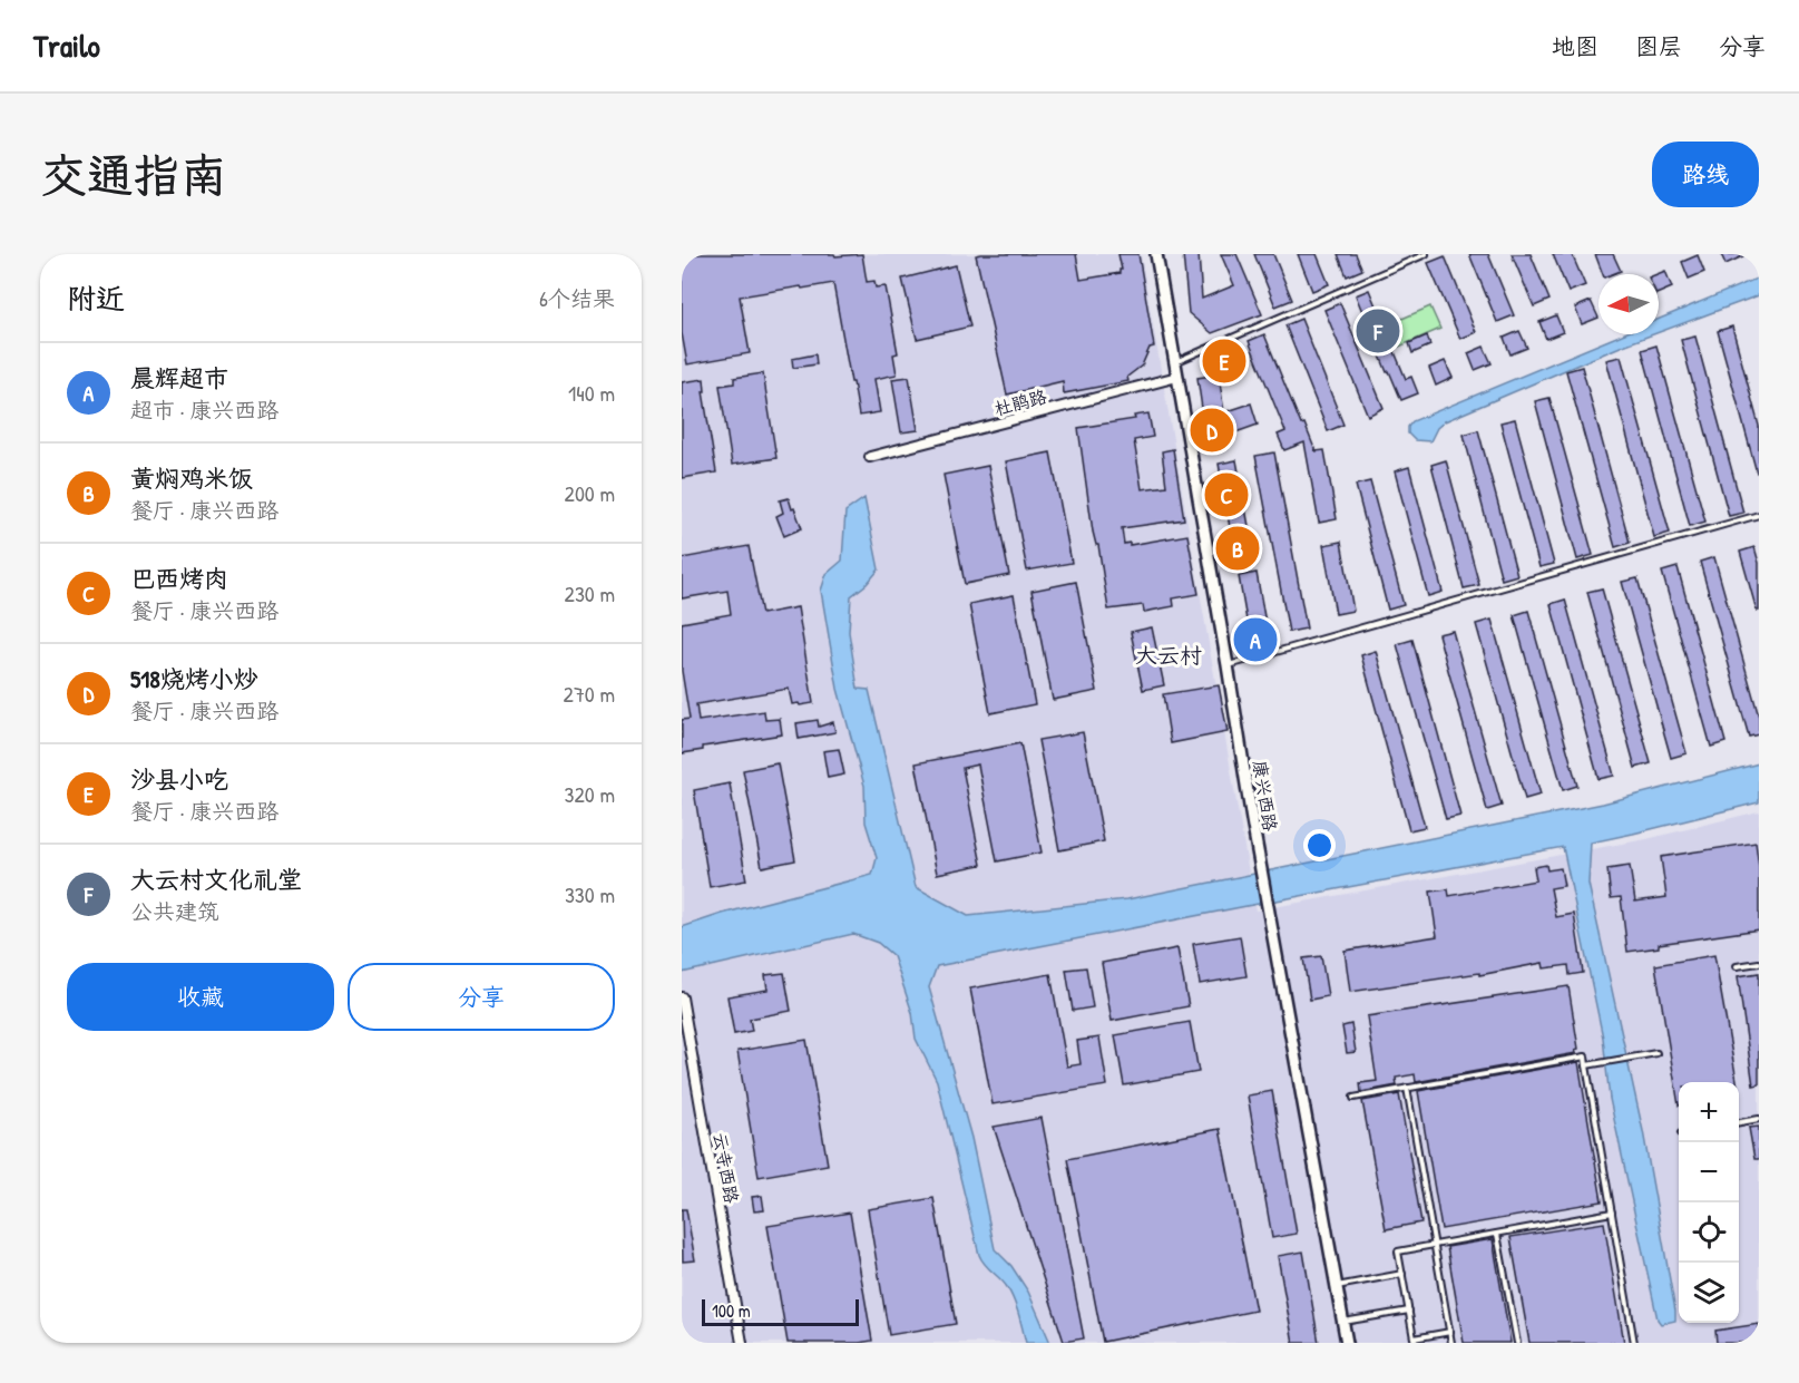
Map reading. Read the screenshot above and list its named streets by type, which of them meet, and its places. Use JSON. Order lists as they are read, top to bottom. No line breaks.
{"streets":{"street":["杜鹃路","康兴西路","云寺西路"]},"crossings":[["杜鹃路","康兴西路"]],"districts":["大云村"],"scale_bar":"100 m","north":"left","page":{"header":"Trailo","nav":["地图","图层","分享"],"buttons":["路线",["收藏","分享"]],"title":"交通指南","heading":["附近","6个结果"],"pins":["F","E","D","C","B","A"],"list":[{"mark":"A","name":"晨辉超市","note":"超市 · 康兴西路","value":"140 m"},{"mark":"B","name":"黄焖鸡米饭","note":"餐厅 · 康兴西路","value":"200 m"},{"mark":"C","name":"巴西烤肉","note":"餐厅 · 康兴西路","value":"230 m"},{"mark":"D","name":"518烧烤小炒","note":"餐厅 · 康兴西路","value":"270 m"},{"mark":"E","name":"沙县小吃","note":"餐厅 · 康兴西路","value":"320 m"},{"mark":"F","name":"大云村文化礼堂","note":"公共建筑","value":"330 m"}],"map_buttons":["+","−"],"scale":"100 m"}}
